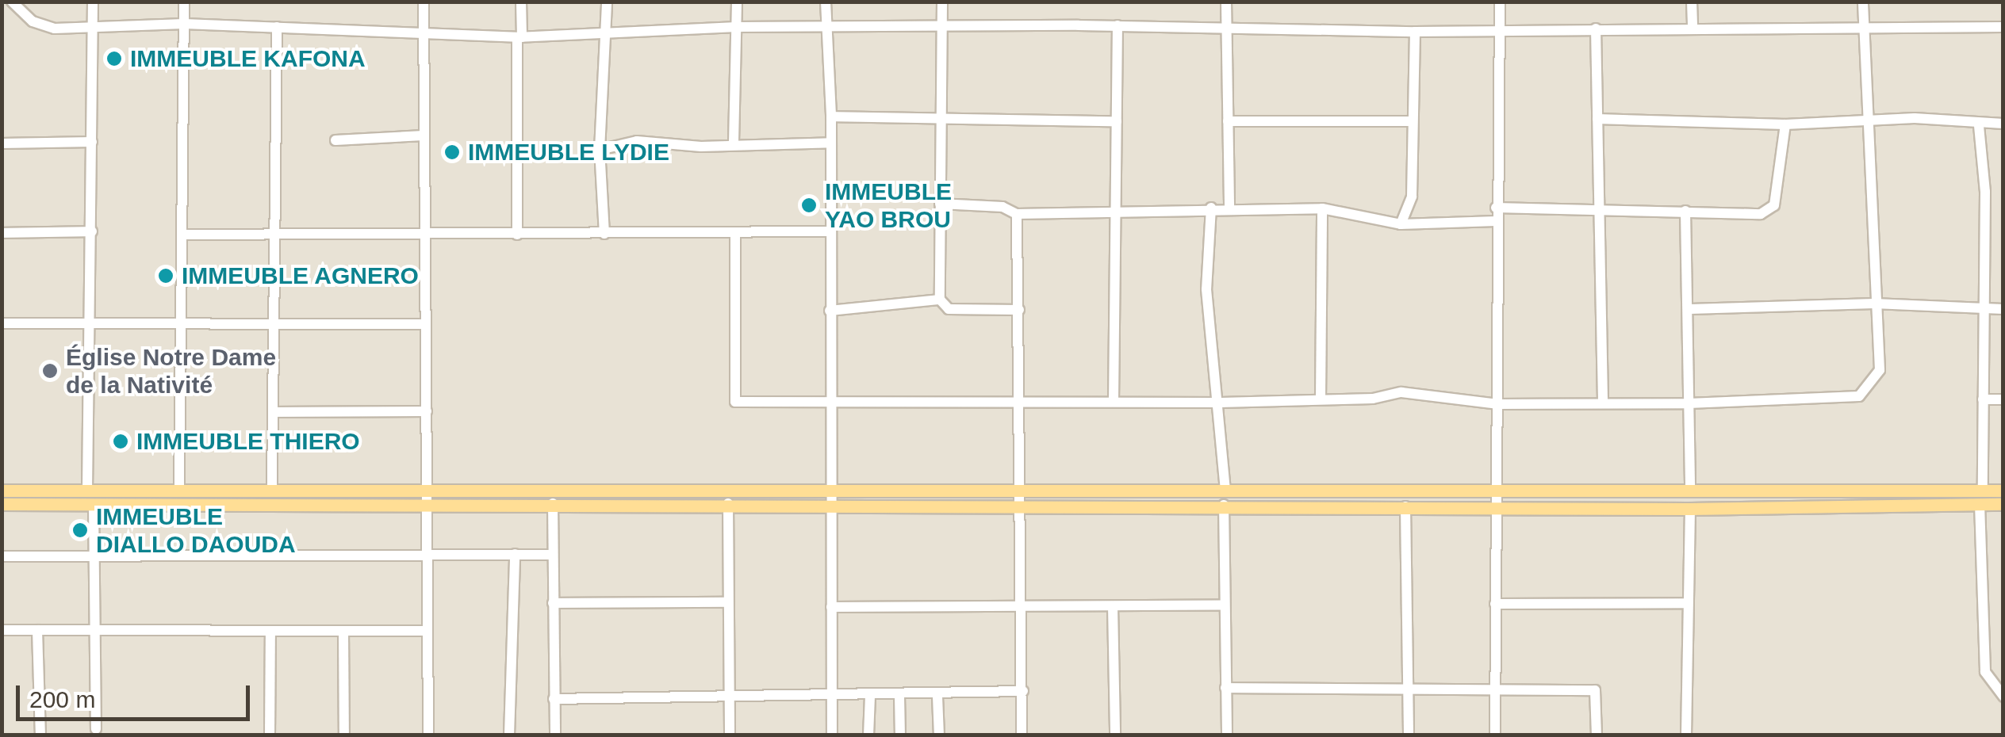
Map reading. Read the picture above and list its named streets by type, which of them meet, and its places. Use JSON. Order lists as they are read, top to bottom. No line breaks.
{"places":["IMMEUBLE KAFONA","IMMEUBLE LYDIE","IMMEUBLE YAO BROU","IMMEUBLE AGNERO","Église Notre Dame de la Nativité","IMMEUBLE THIERO","IMMEUBLE DIALLO DAOUDA"],"scale_bar":"200 m"}
